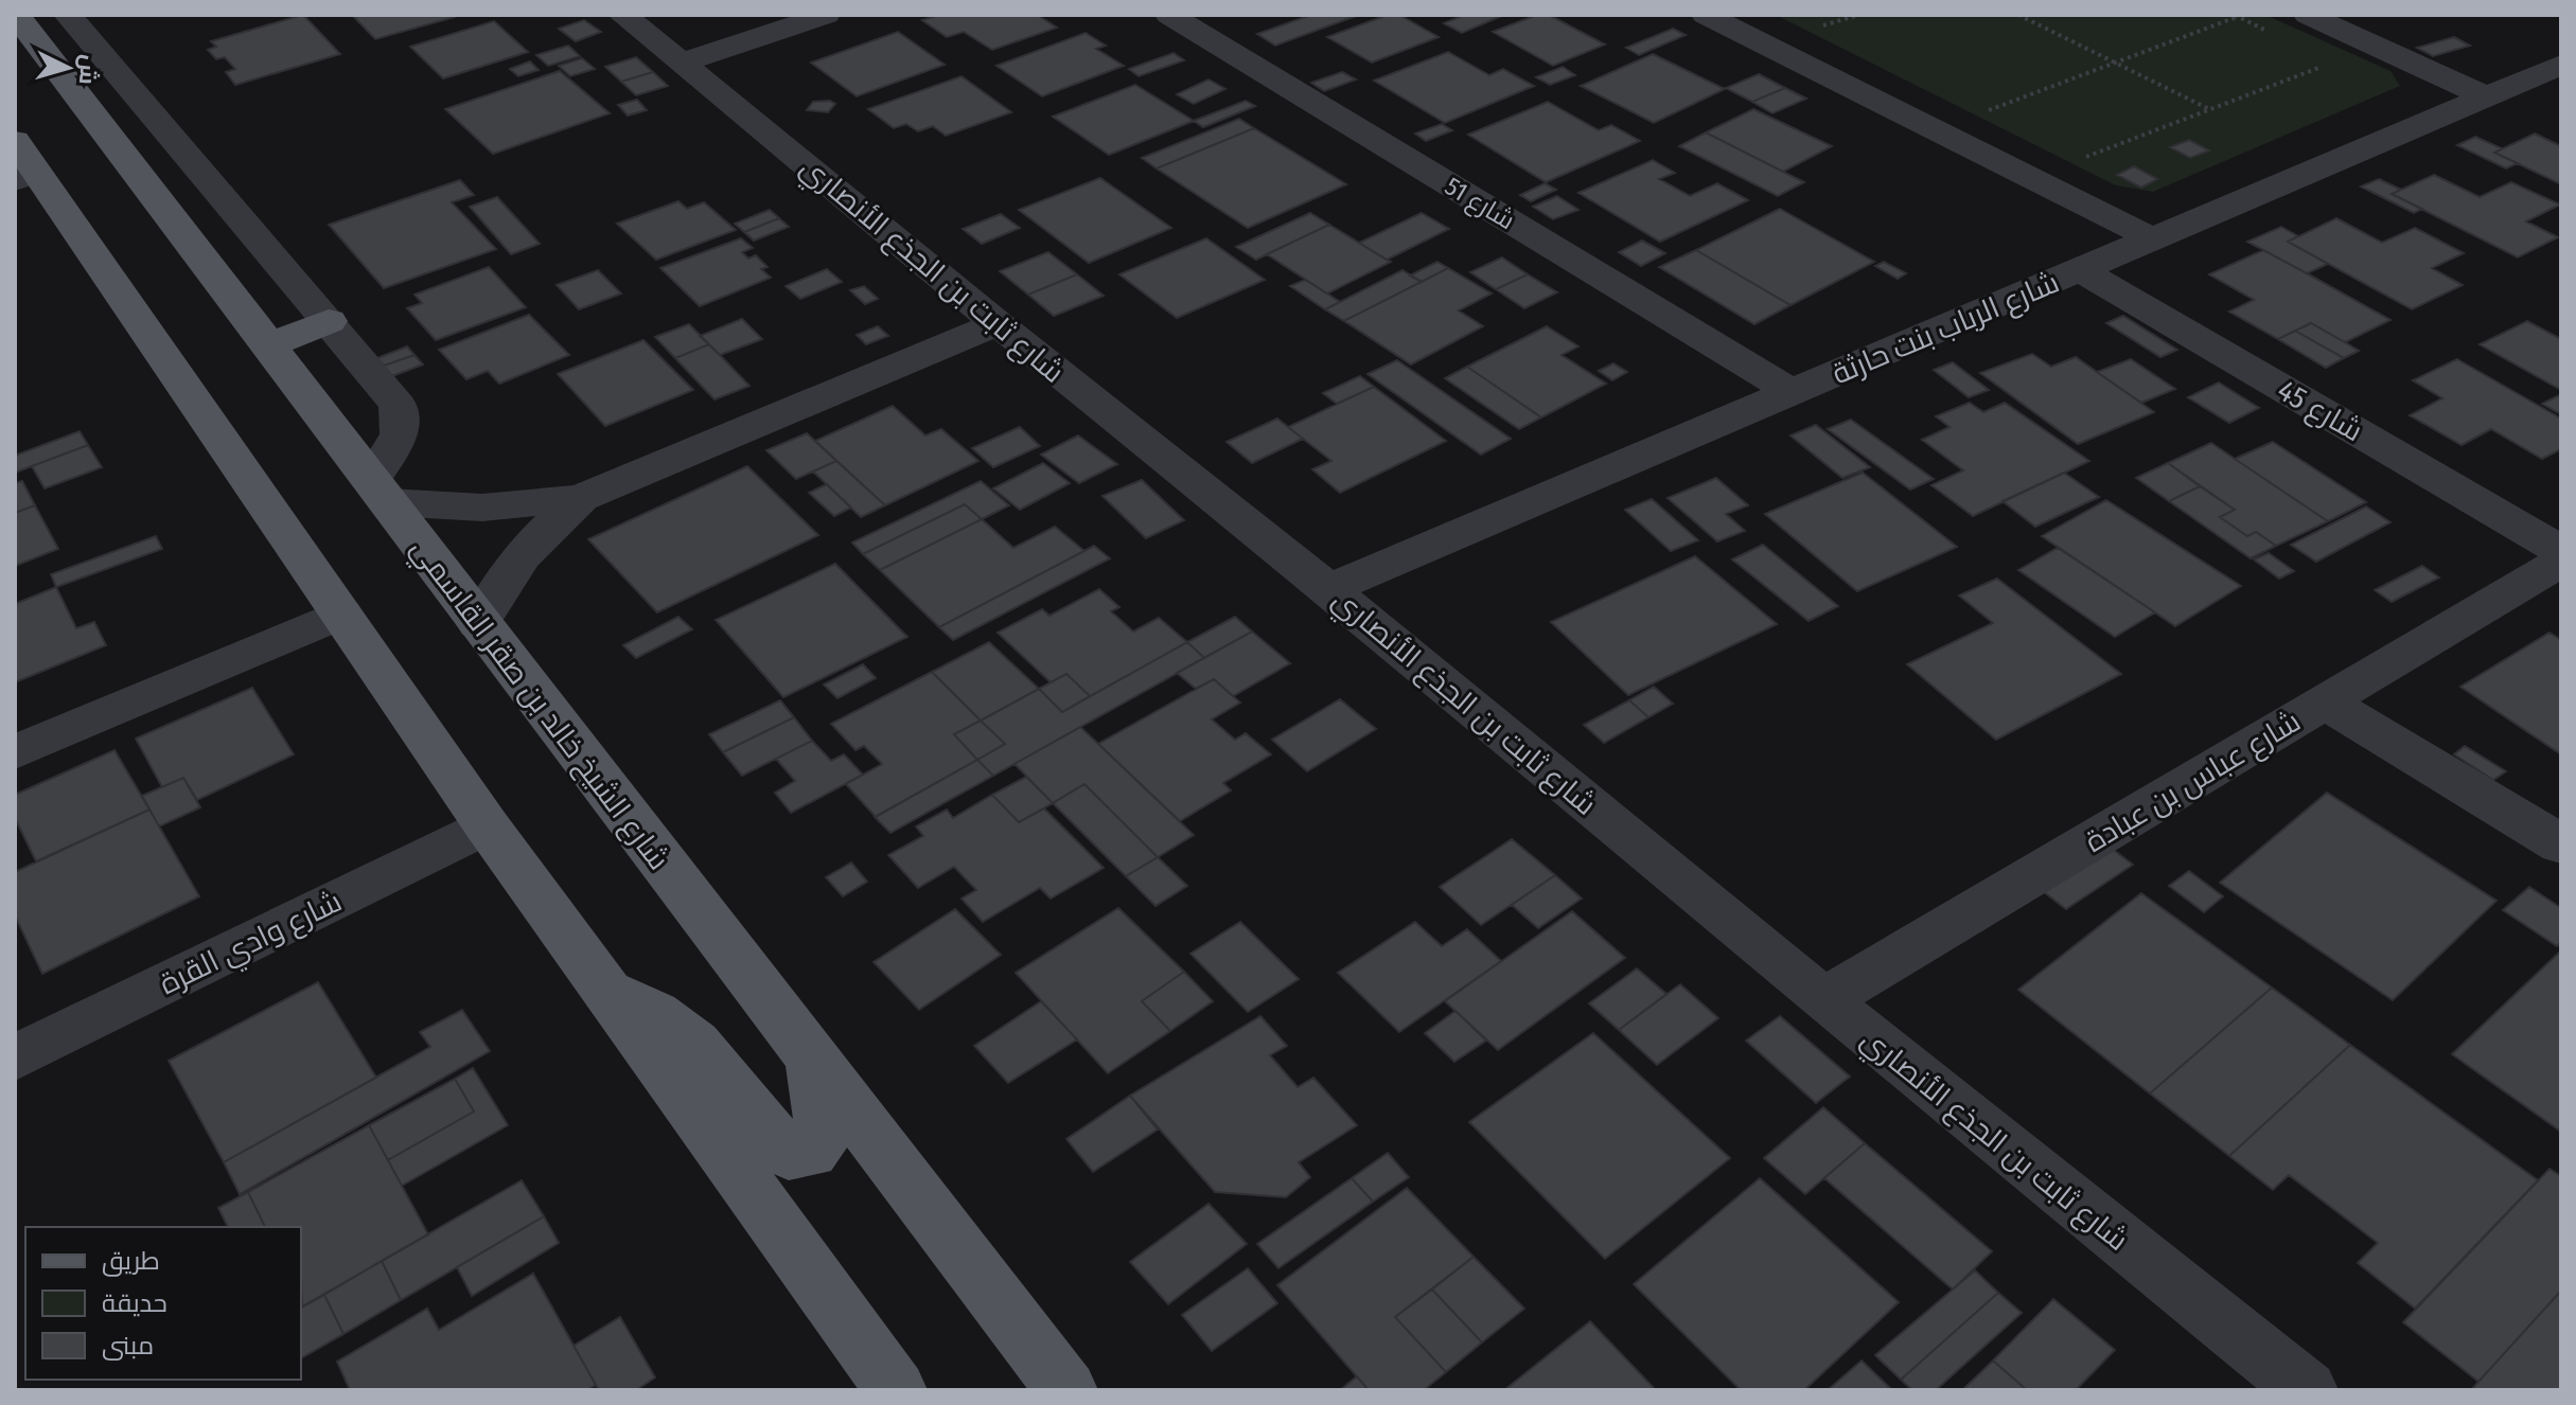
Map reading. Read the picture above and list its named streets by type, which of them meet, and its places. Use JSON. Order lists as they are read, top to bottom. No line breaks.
{"streets":{"main road":["شارع الشيخ خالد بن صقر القاسمي"],"street":["شارع 51","شارع ثابت بن الجذع الأنصاري","شارع الرباب بنت حارثة","شارع 45","شارع عباس بن عبادة","شارع وادي القرة"]},"crossings":[["شارع 51","شارع الرباب بنت حارثة"],["شارع ثابت بن الجذع الأنصاري","شارع الرباب بنت حارثة"],["شارع ثابت بن الجذع الأنصاري","شارع عباس بن عبادة"],["شارع الرباب بنت حارثة","شارع 45"]],"legend":["طريق","حديقة","مبنى"],"north":"right"}
